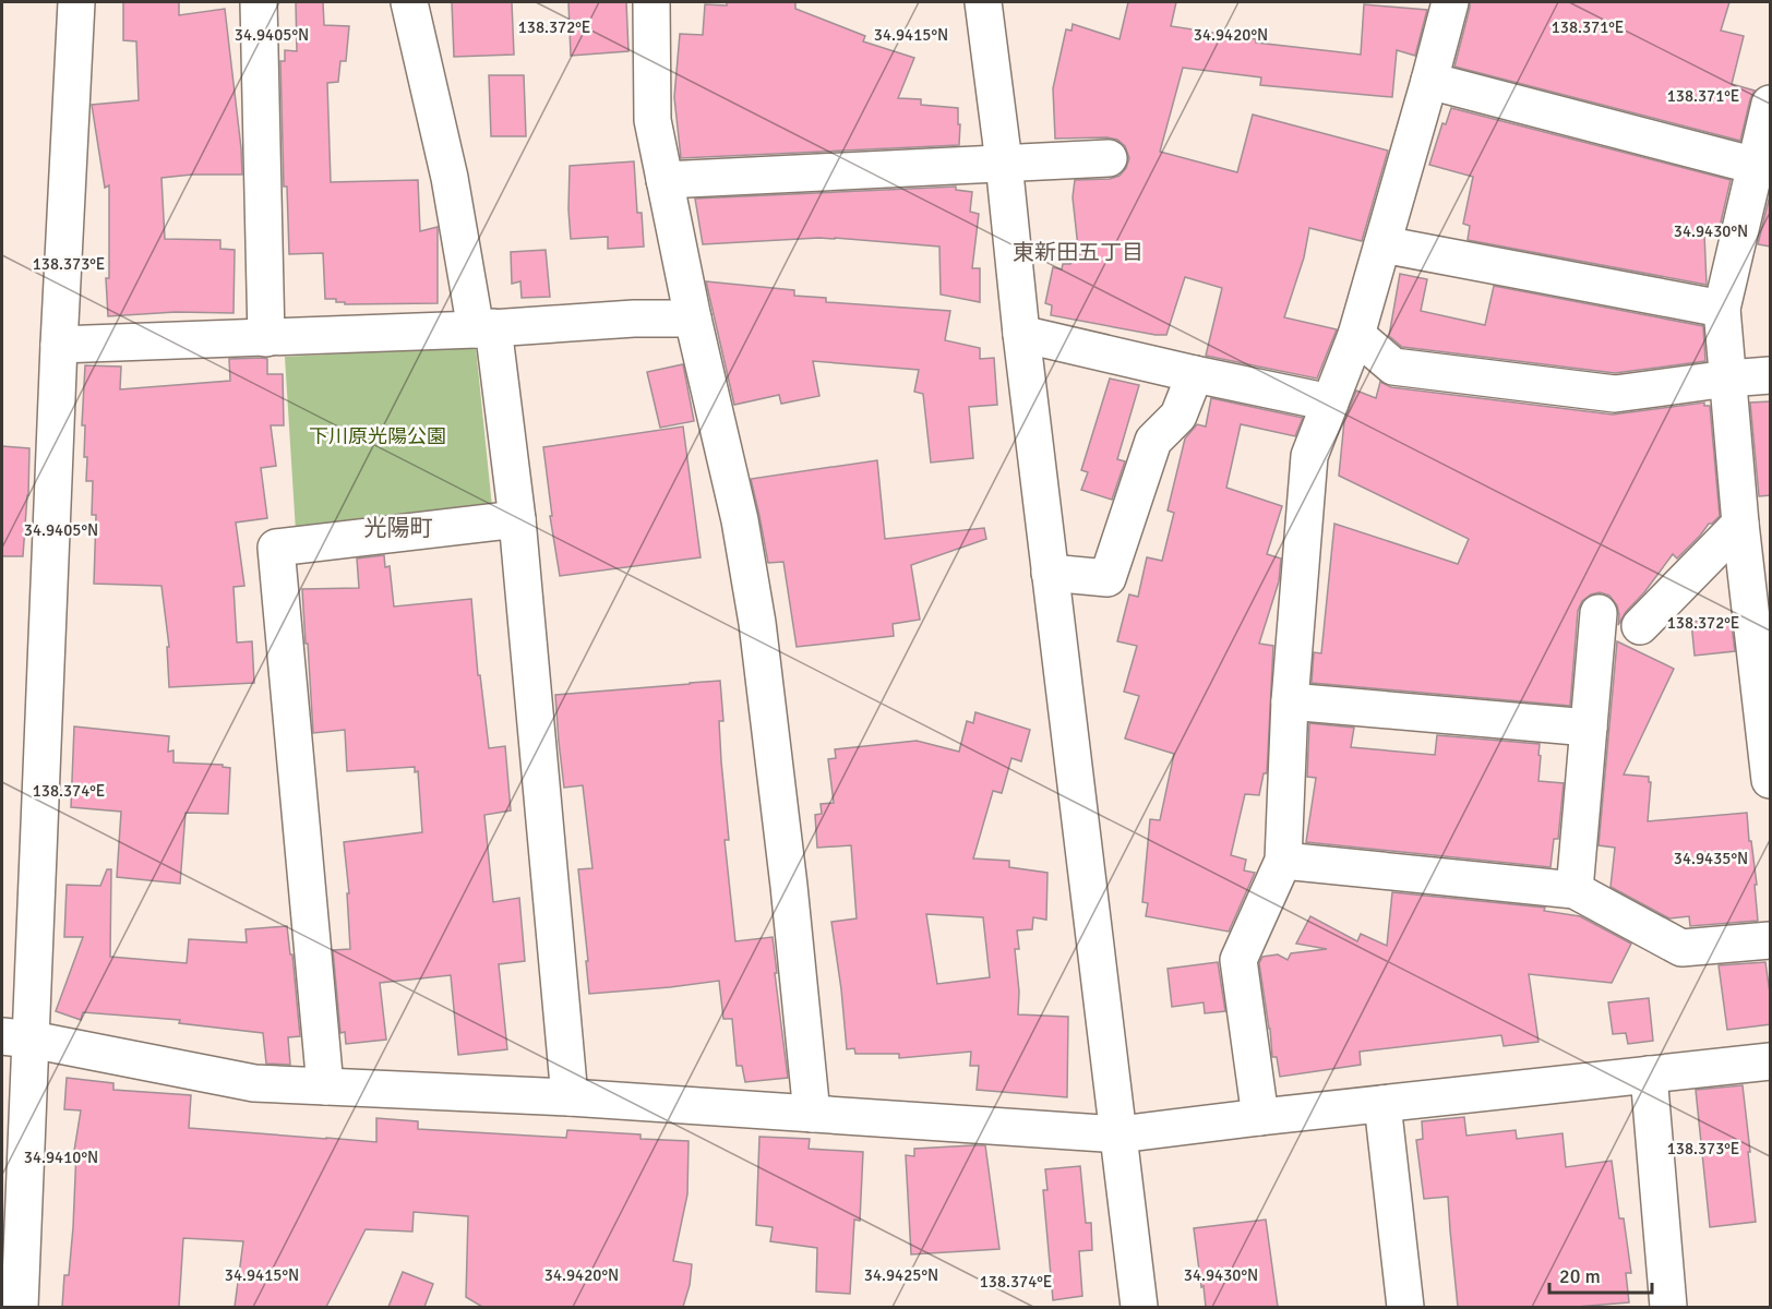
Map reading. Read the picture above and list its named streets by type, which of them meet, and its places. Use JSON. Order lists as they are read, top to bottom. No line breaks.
{"districts":["東新田五丁目","光陽町"],"parks":["下川原光陽公園"],"scale_bar":"20 m","coordinates":["138.372°E","138.371°E","34.9405°N","34.9415°N","34.9420°N","34.9430°N","138.373°E","138.374°E","34.9435°N","34.9410°N","34.9425°N"]}
